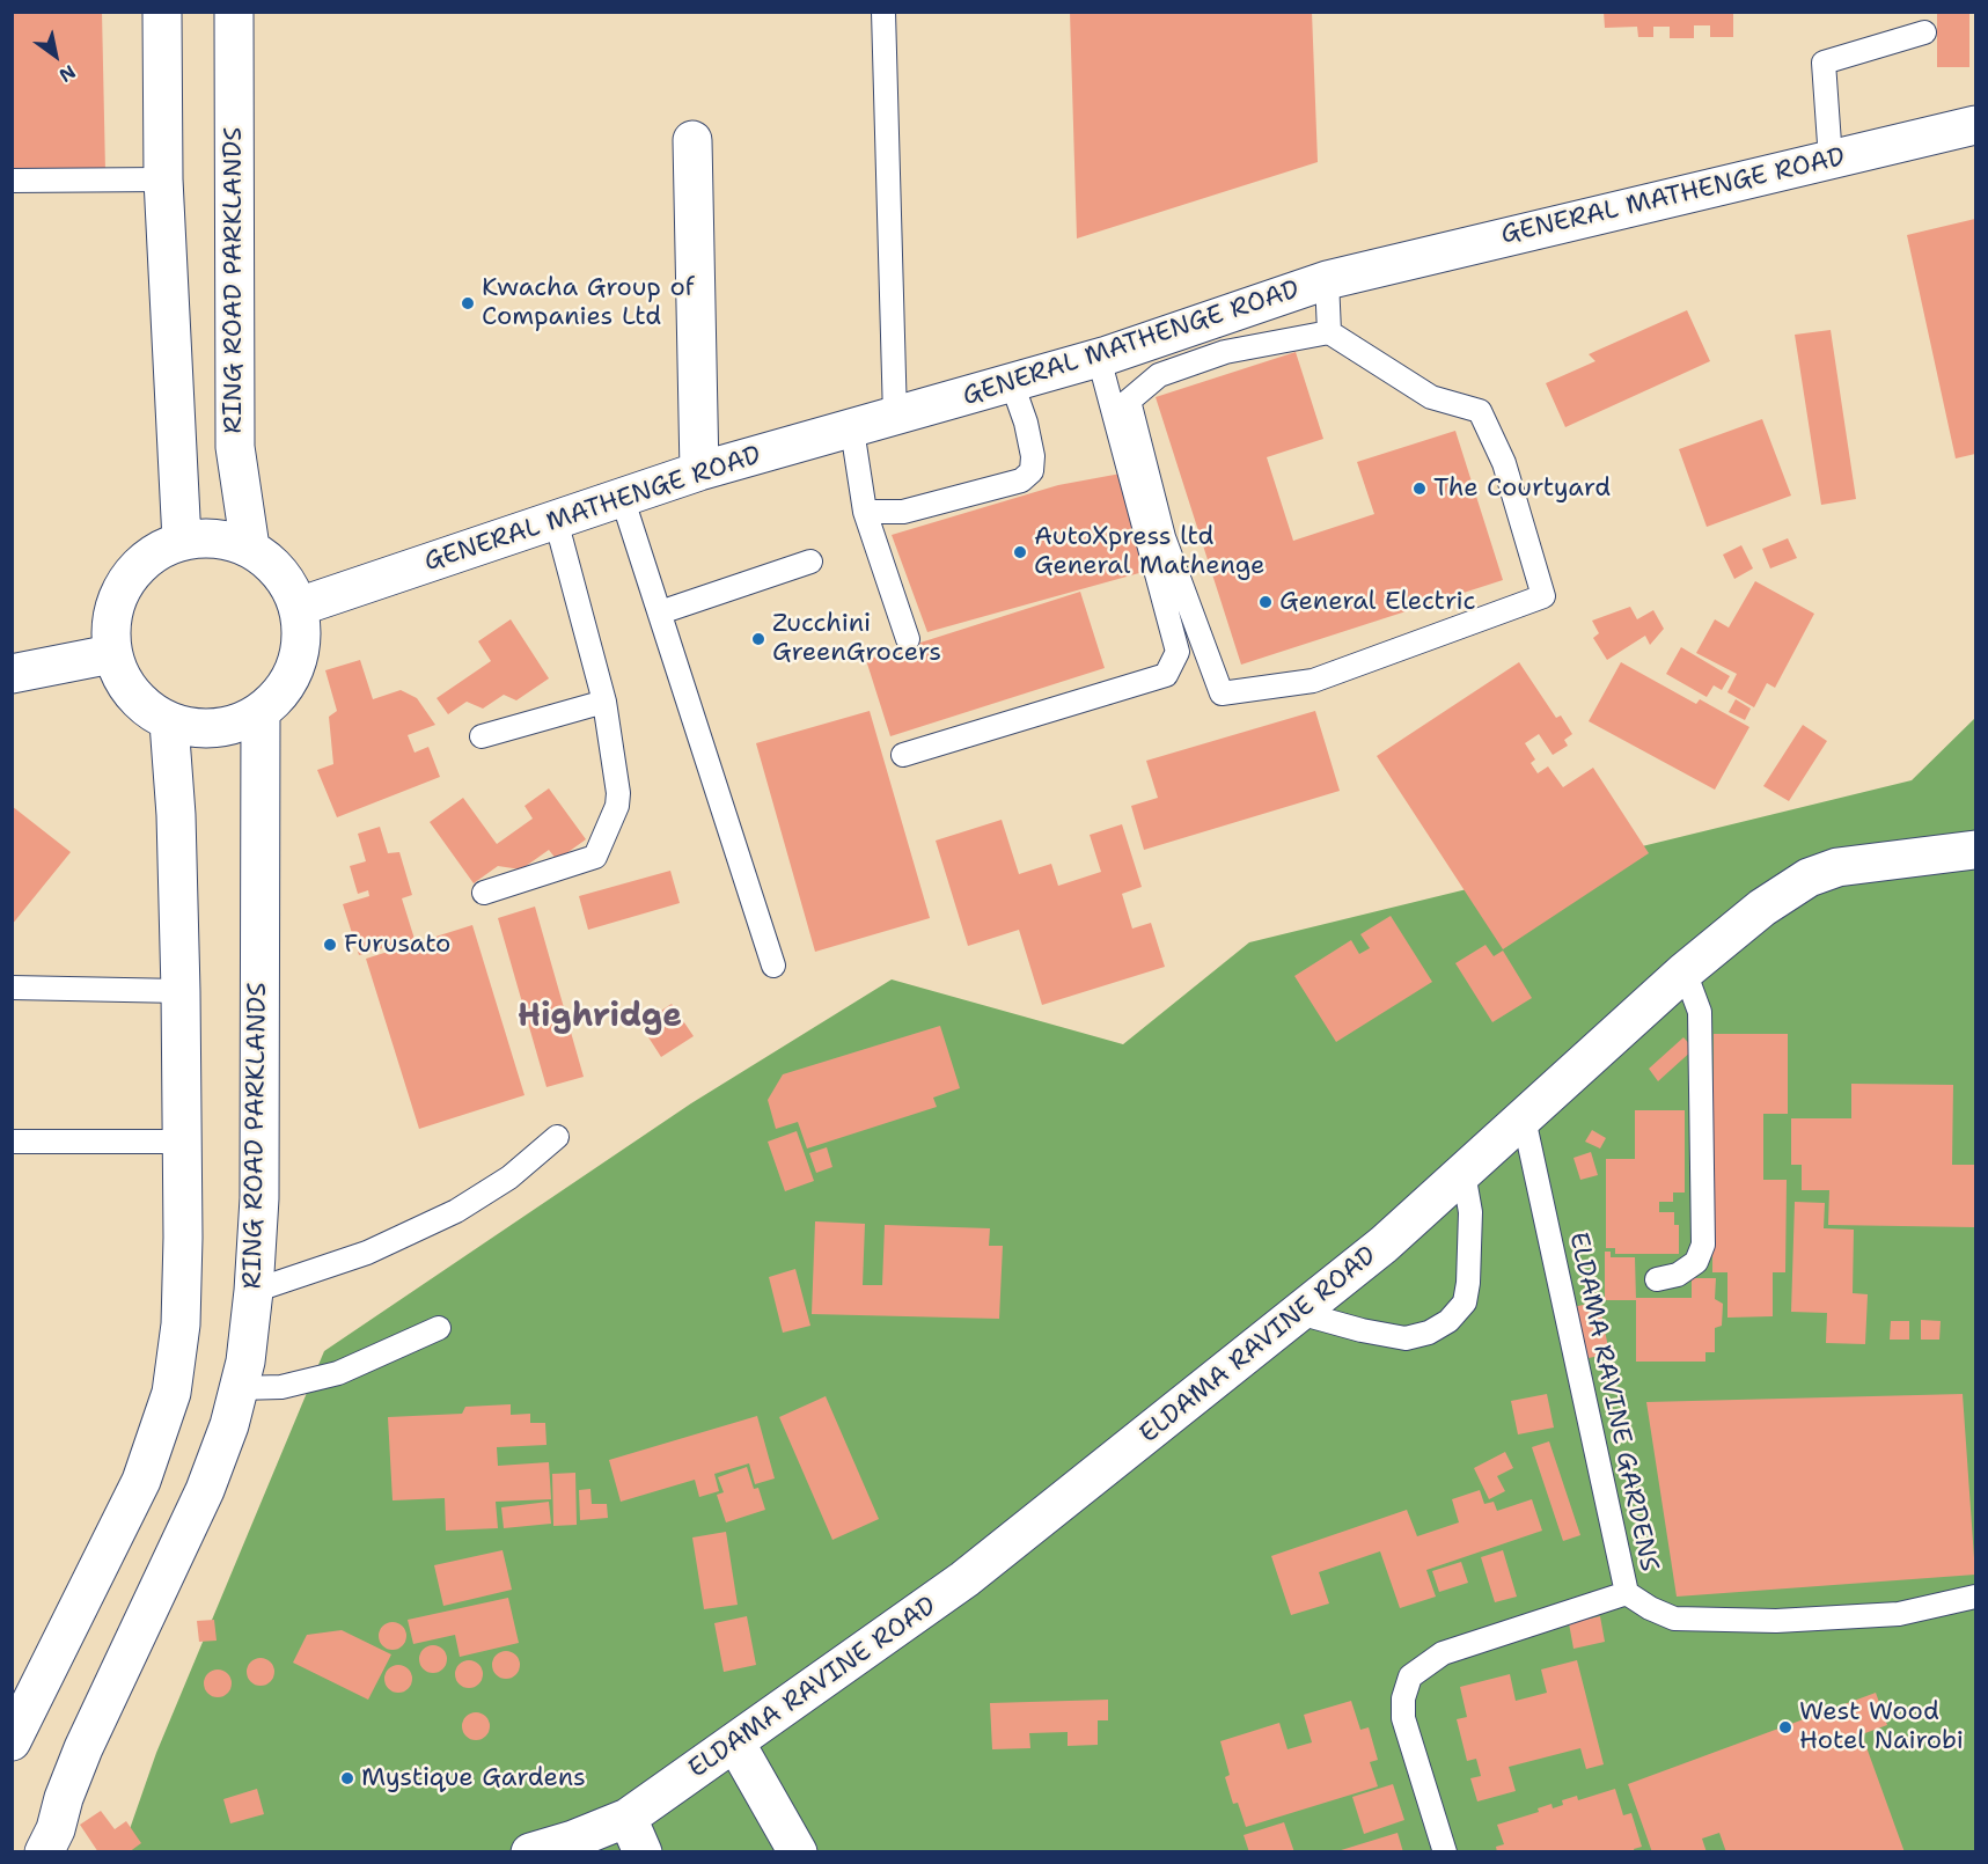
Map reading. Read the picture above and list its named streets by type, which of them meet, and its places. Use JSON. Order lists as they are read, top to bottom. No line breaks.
{"streets":{"street":["GENERAL MATHENGE ROAD","RING ROAD PARKLANDS","ELDAMA RAVINE ROAD"],"lane":["ELDAMA RAVINE GARDENS"]},"crossings":[["GENERAL MATHENGE ROAD","RING ROAD PARKLANDS"],["ELDAMA RAVINE ROAD","ELDAMA RAVINE GARDENS"]],"districts":["Highridge"],"places":["Kwacha Group of Companies Ltd","The Courtyard","AutoXpress ltd General Mathenge","General Electric","Zucchini GreenGrocers","Furusato","West Wood Hotel Nairobi","Mystique Gardens"],"north":"bottom right"}
